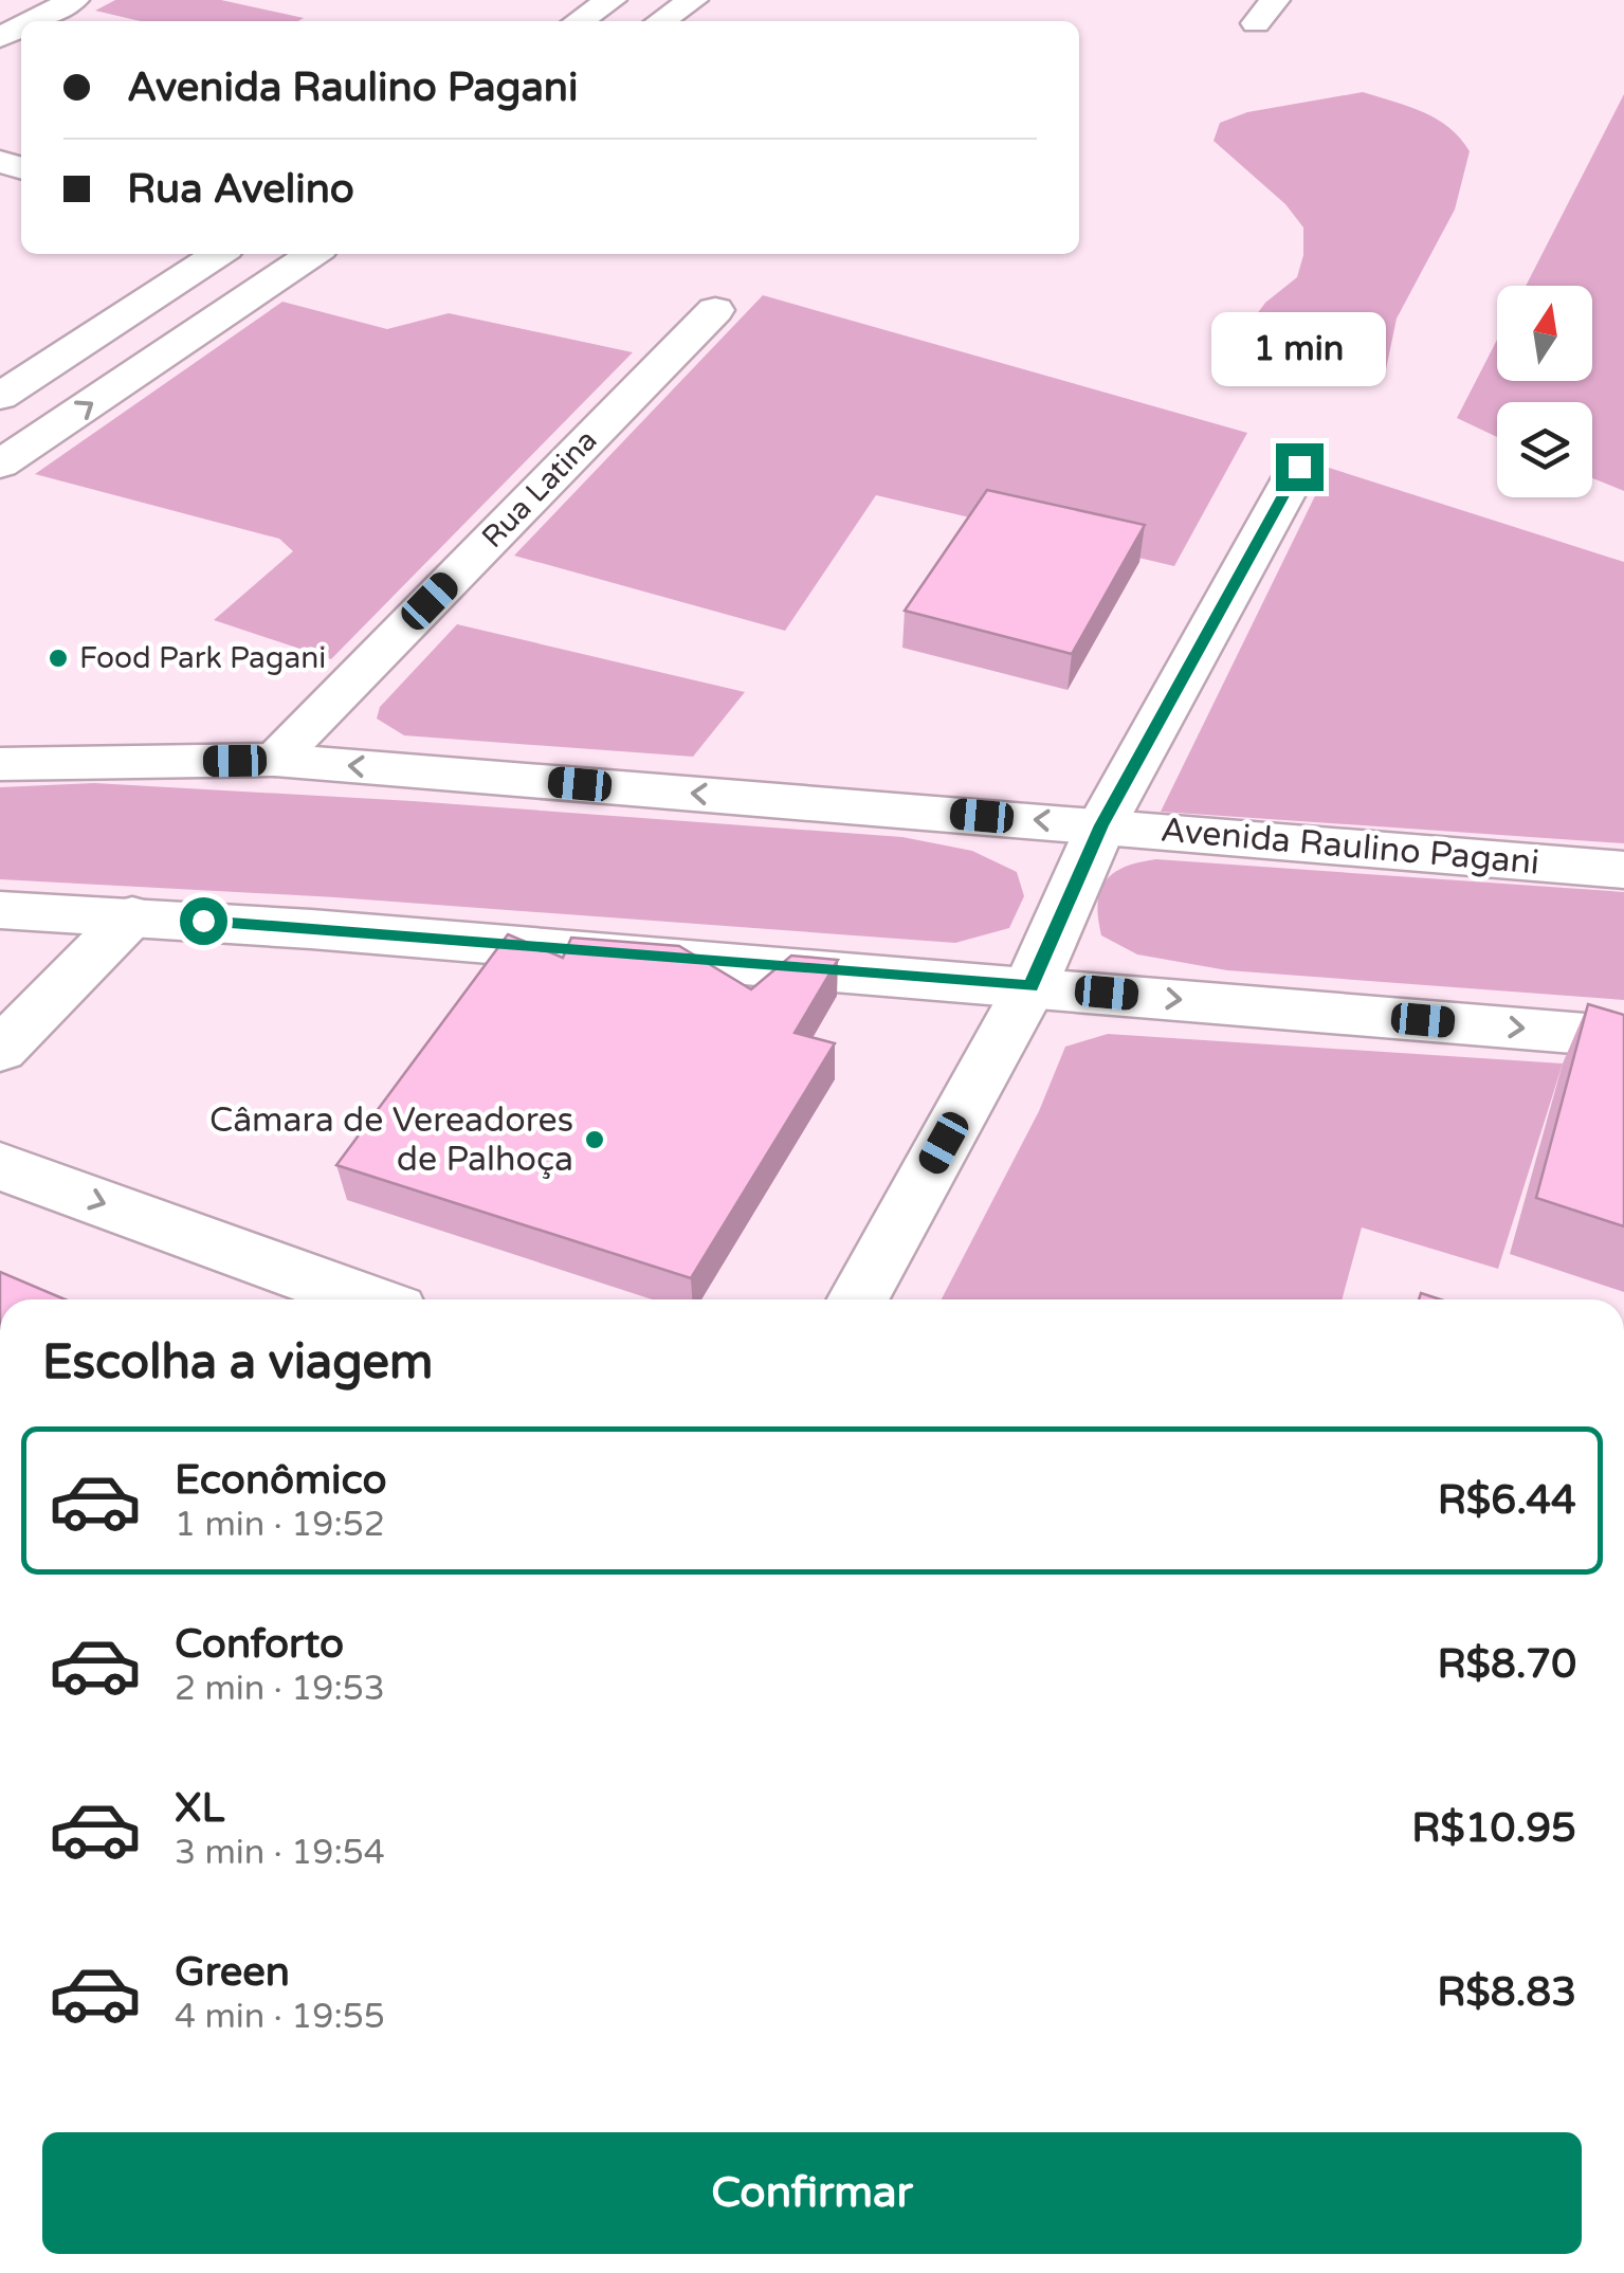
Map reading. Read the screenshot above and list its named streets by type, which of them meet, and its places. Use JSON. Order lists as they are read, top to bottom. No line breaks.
{"streets":{"main road":["Rua Latina","Avenida Raulino Pagani"]},"crossings":[["Rua Latina","Avenida Raulino Pagani"]],"places":["Food Park Pagani","Câmara de Vereadores de Palhoça"],"north":"top","page":{"banner":["Avenida Raulino Pagani","Rua Avelino"],"bubble":"1 min","heading":"Escolha a viagem","list":[{"name":"Econômico","note":"1 min · 19:52","value":"R$6.44"},{"name":"Conforto","note":"2 min · 19:53","value":"R$8.70"},{"name":"XL","note":"3 min · 19:54","value":"R$10.95"},{"name":"Green","note":"4 min · 19:55","value":"R$8.83"}],"buttons":"Confirmar"}}
